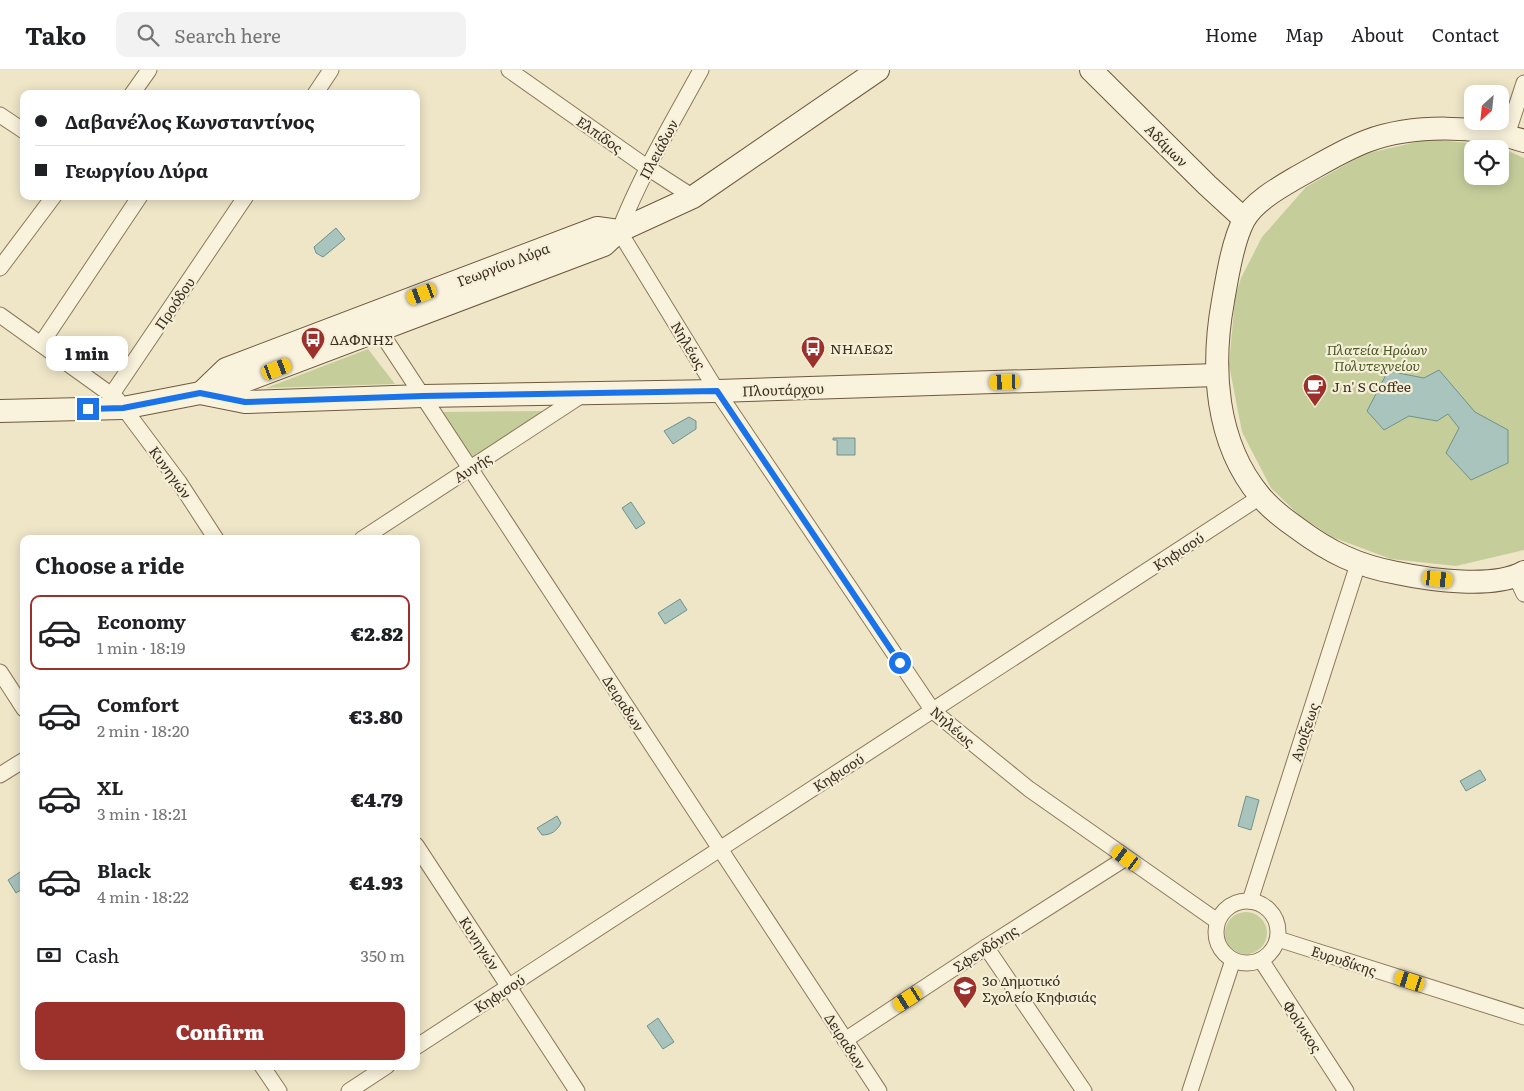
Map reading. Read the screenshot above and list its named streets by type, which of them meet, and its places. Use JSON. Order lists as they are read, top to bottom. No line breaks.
{"streets":{"street":["Ελπίδος","Αδάμων","Πλειάδων","Γεωργίου Λύρα","Προόδου","Νηλέως","Πλουτάρχου","Αυγής","Κυνηγών","Κηφισού","Δειραδων","Ανοίξεως","Σφενδόνης","Ευρυδίκης","Φοίνικος"]},"crossings":[["Ελπίδος","Πλειάδων"],["Ελπίδος","Γεωργίου Λύρα"],["Πλειάδων","Γεωργίου Λύρα"],["Πλειάδων","Νηλέως"],["Γεωργίου Λύρα","Νηλέως"],["Γεωργίου Λύρα","Πλουτάρχου"],["Γεωργίου Λύρα","Δειραδων"],["Προόδου","Κυνηγών"],["Νηλέως","Πλουτάρχου"],["Νηλέως","Κηφισού"],["Νηλέως","Ανοίξεως"],["Νηλέως","Σφενδόνης"],["Νηλέως","Ευρυδίκης"],["Νηλέως","Φοίνικος"],["Πλουτάρχου","Αυγής"],["Πλουτάρχου","Δειραδων"],["Αυγής","Δειραδων"],["Κυνηγών","Κηφισού"],["Κηφισού","Δειραδων"],["Δειραδων","Σφενδόνης"],["Ανοίξεως","Ευρυδίκης"],["Ανοίξεως","Φοίνικος"],["Ευρυδίκης","Φοίνικος"]],"parks":["Πλατεία Ηρώων Πολυτεχνείου"],"places":{"bus stop":["ΔΑΦΝΗΣ","ΝΗΛΕΩΣ"],"cafe":["J n' S Coffee"],"school or university":["3ο Δημοτικό Σχολείο Κηφισιάς"]},"north":"bottom left","page":{"header":"Tako","search":"Search here","nav":["Home","Map","About","Contact"],"banner":["Δαβανέλος Κωνσταντίνος","Γεωργίου Λύρα"],"bubble":"1 min","heading":"Choose a ride","list":[{"name":"Economy","note":"1 min · 18:19","value":"€2.82"},{"name":"Comfort","note":"2 min · 18:20","value":"€3.80"},{"name":"XL","note":"3 min · 18:21","value":"€4.79"},{"name":"Black","note":"4 min · 18:22","value":"€4.93"}],"pay":["Cash","350 m"],"buttons":"Confirm"}}
